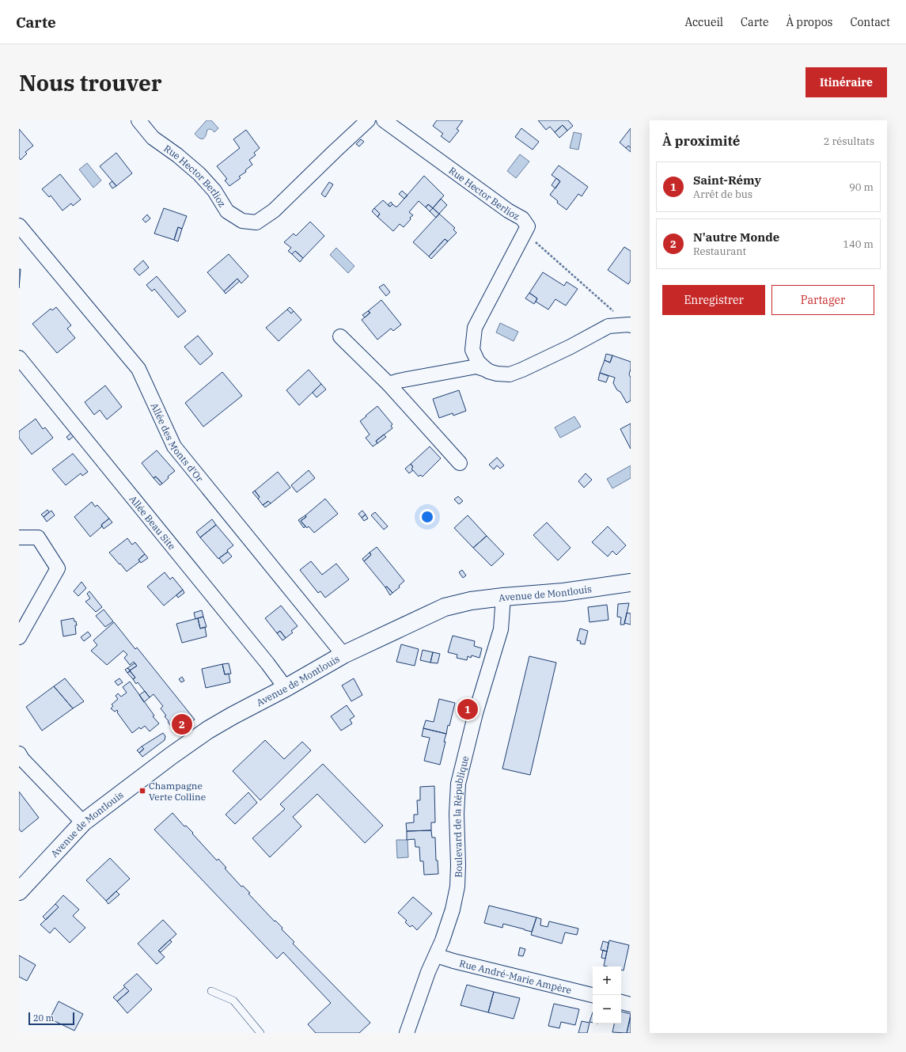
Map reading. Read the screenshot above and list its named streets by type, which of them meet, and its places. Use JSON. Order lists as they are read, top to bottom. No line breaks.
{"streets":{"street":["Rue Hector Berlioz","Allée des Monts d'Or","Allée Beau Site","Avenue de Montlouis","Boulevard de la République","Rue André-Marie Ampère"]},"crossings":[["Allée des Monts d'Or","Avenue de Montlouis"],["Allée Beau Site","Avenue de Montlouis"],["Avenue de Montlouis","Boulevard de la République"],["Boulevard de la République","Rue André-Marie Ampère"]],"places":{"transit":["Champagne Verte Colline"]},"scale_bar":"20 m","page":{"header":"Carte","nav":["Accueil","Carte","À propos","Contact"],"buttons":["Itinéraire",["Enregistrer","Partager"]],"title":"Nous trouver","heading":["À proximité","2 résultats"],"list":[{"mark":"1","name":"Saint-Rémy","note":"Arrêt de bus","value":"90 m"},{"mark":"2","name":"N'autre Monde","note":"Restaurant","value":"140 m"}],"pins":["1","2"],"map_buttons":["+","−"],"scale":"20 m"}}
